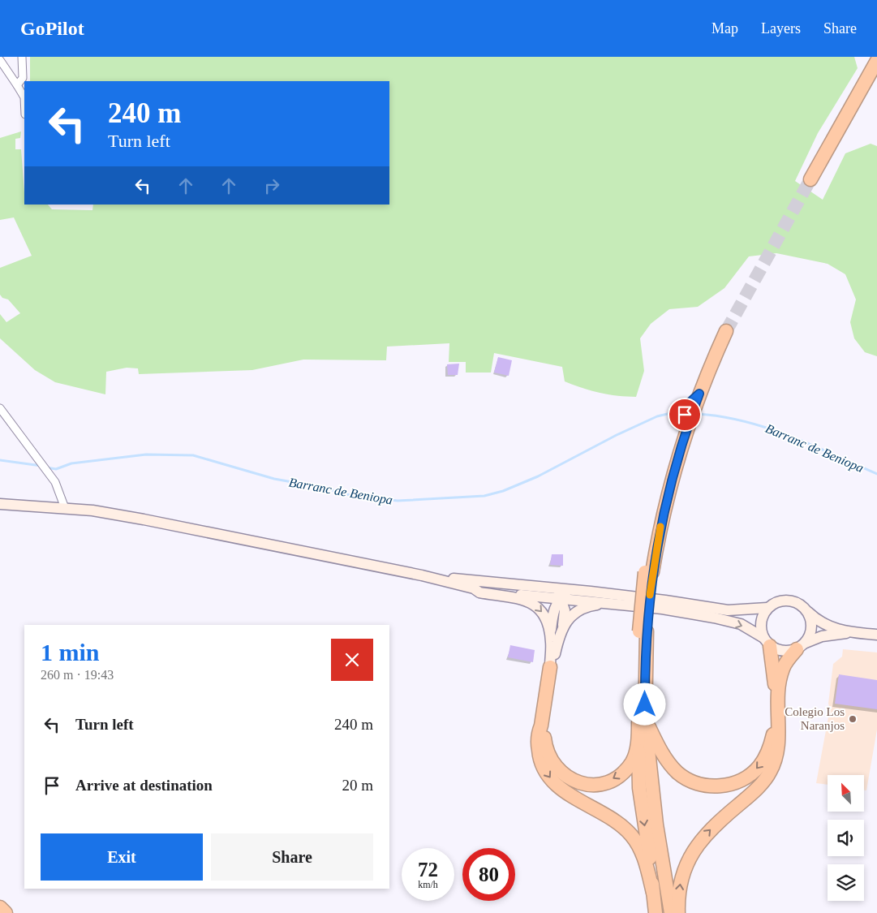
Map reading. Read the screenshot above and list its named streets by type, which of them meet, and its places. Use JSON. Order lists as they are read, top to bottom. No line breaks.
{"water":["Barranc de Beniopa"],"places":["Colegio Los Naranjos"],"north":"top left","page":{"header":"GoPilot","nav":["Map","Layers","Share"],"turn":["240 m","Turn left"],"heading":["1 min","260 m · 19:43"],"list":[{"name":"Turn left","value":"240 m"},{"name":"Arrive at destination","value":"20 m"}],"buttons":["Exit","Share"],"speed":"72 km/h","limit":"80"}}
